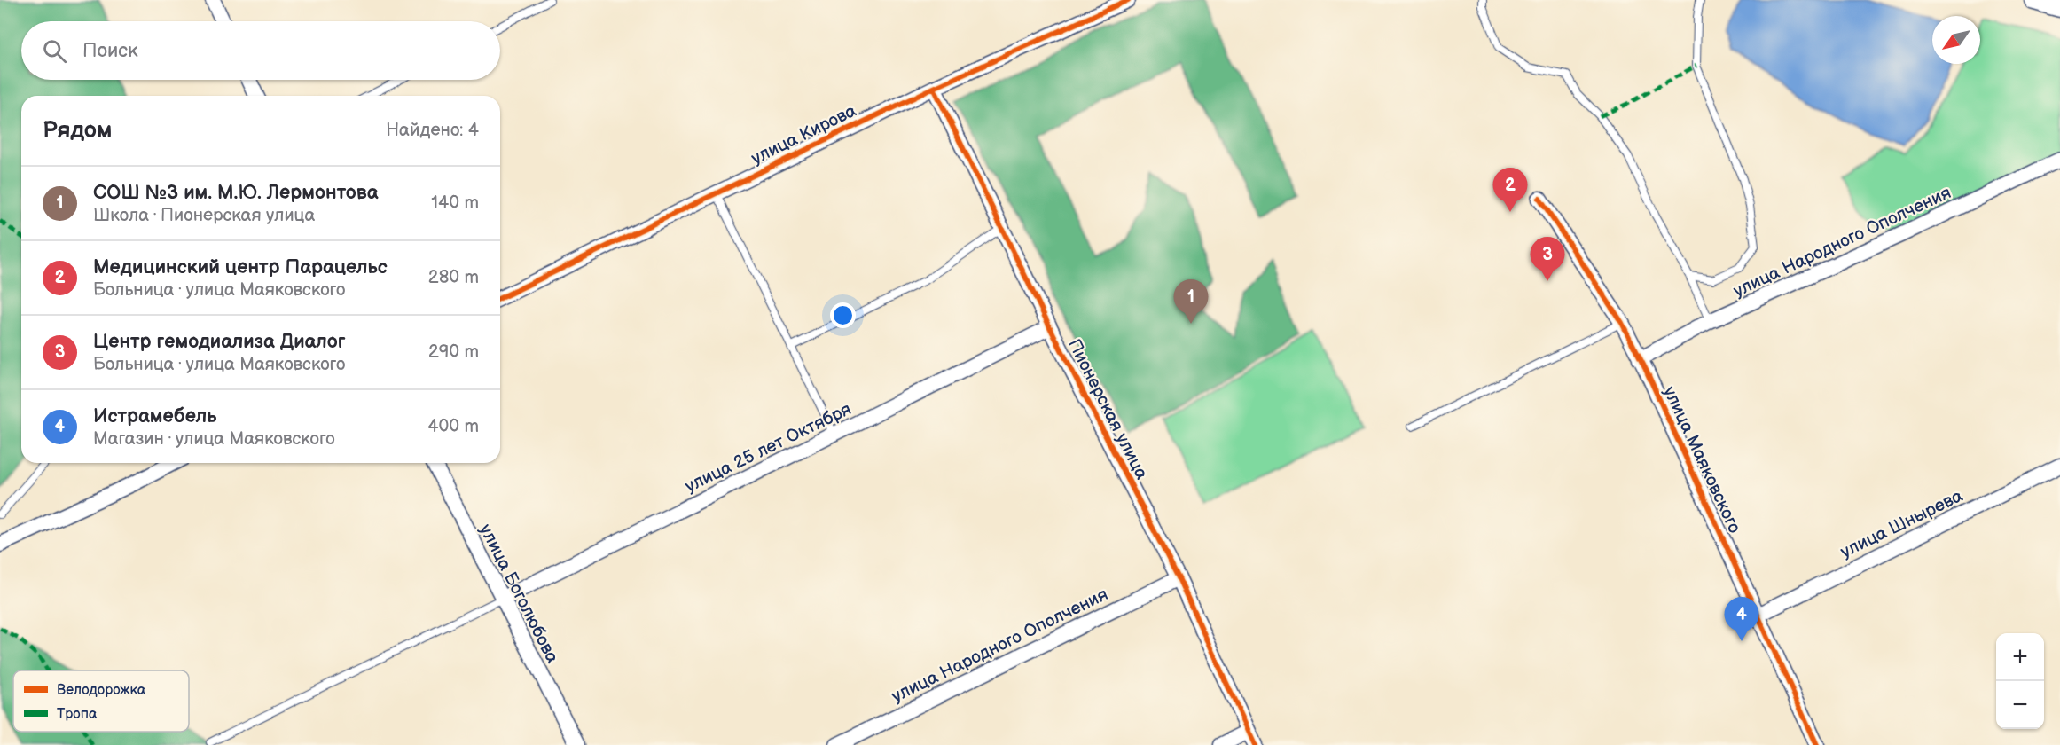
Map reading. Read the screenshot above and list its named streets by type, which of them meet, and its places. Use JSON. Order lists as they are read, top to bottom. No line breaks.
{"streets":{"street":["улица Кирова","улица Народного Ополчения","Пионерская улица","улица 25 лет Октября","улица Маяковского","улица Шнырева","улица Боголюбова"]},"crossings":[["улица Кирова","Пионерская улица"],["улица Народного Ополчения","Пионерская улица"],["улица Народного Ополчения","улица Маяковского"],["Пионерская улица","улица 25 лет Октября"],["улица 25 лет Октября","улица Боголюбова"],["улица Маяковского","улица Шнырева"]],"legend":["Велодорожка","Тропа"],"north":"bottom left","page":{"search":"Поиск","heading":["Рядом","Найдено: 4"],"list":[{"mark":"1","name":"СОШ №3 им. М.Ю. Лермонтова","note":"Школа · Пионерская улица","value":"140 m"},{"mark":"2","name":"Медицинский центр Парацельс","note":"Больница · улица Маяковского","value":"280 m"},{"mark":"3","name":"Центр гемодиализа Диалог","note":"Больница · улица Маяковского","value":"290 m"},{"mark":"4","name":"Истрамебель","note":"Магазин · улица Маяковского","value":"400 m"}],"pins":["2","3","1","4"],"map_buttons":["+","−"]}}
